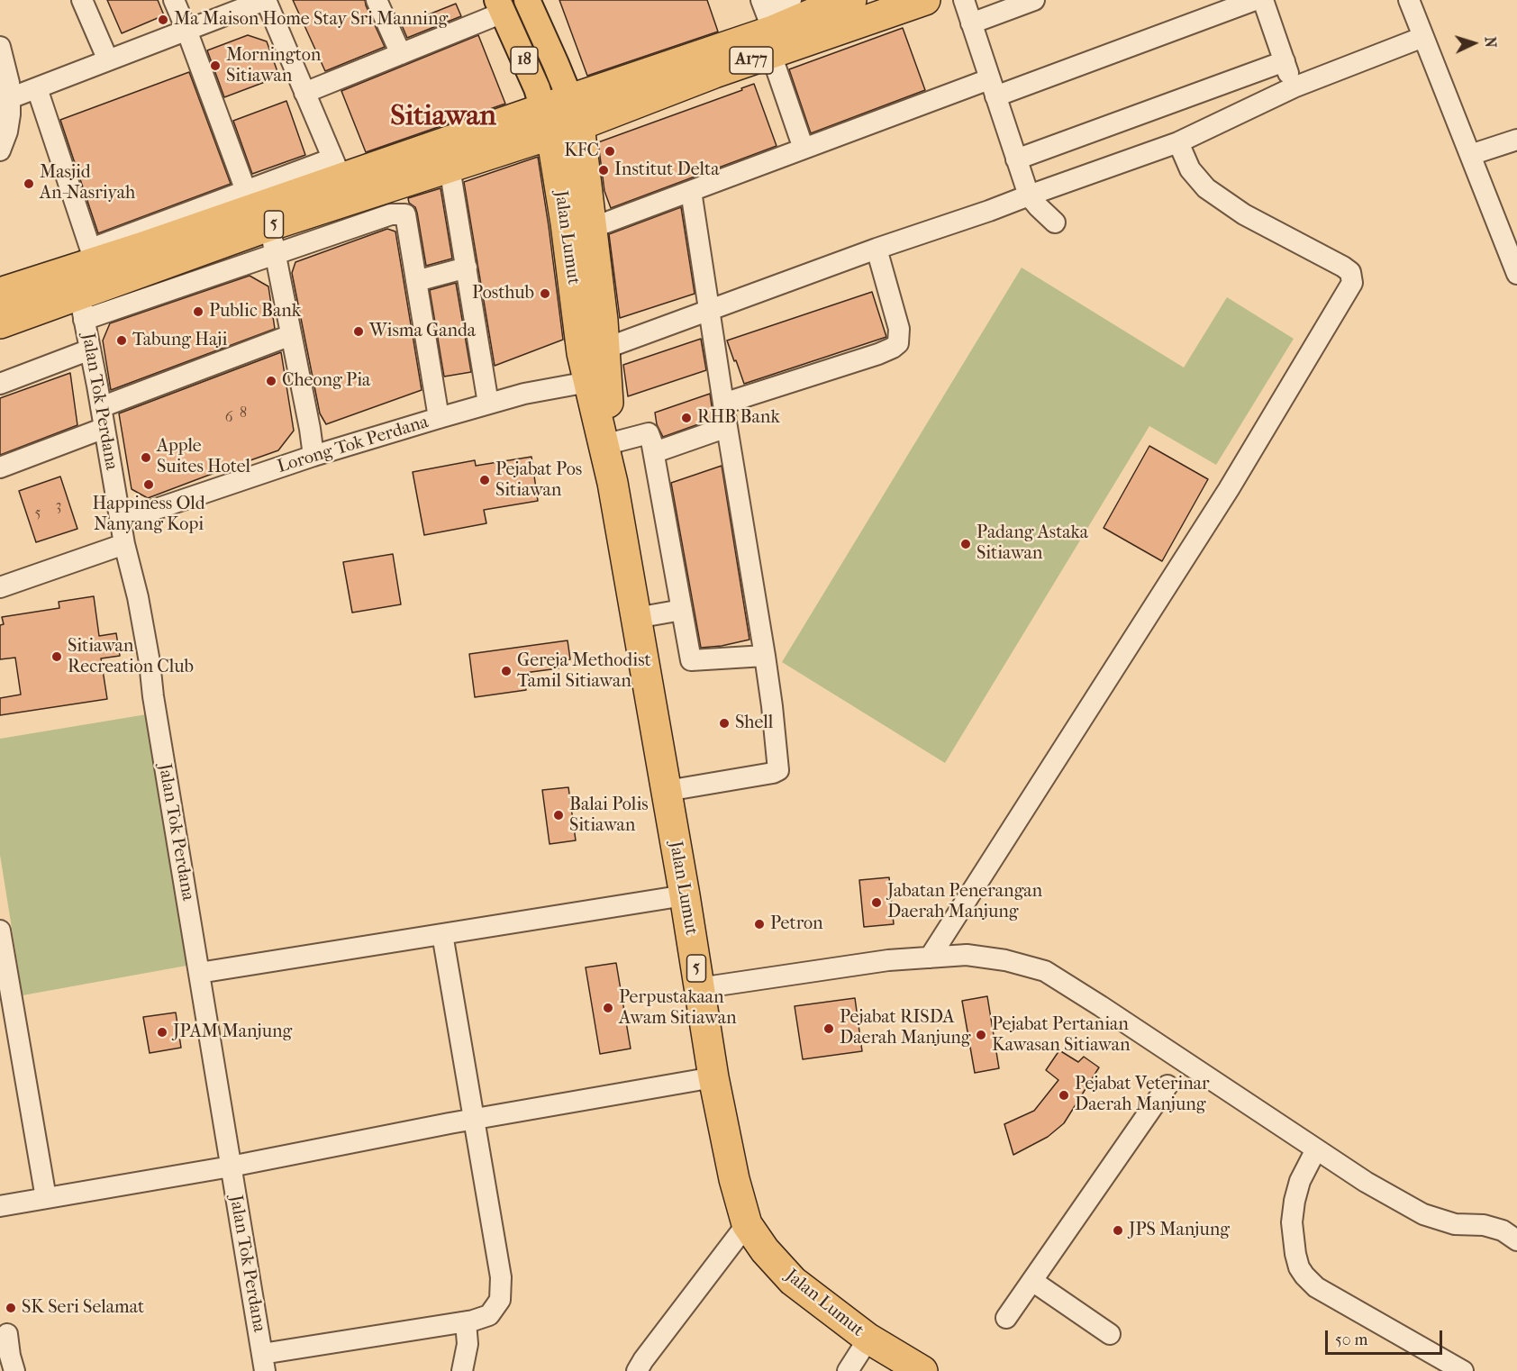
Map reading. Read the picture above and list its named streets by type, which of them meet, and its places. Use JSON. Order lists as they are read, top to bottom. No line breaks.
{"streets":{"highway":["A177","5","Jalan Lumut"],"main road":["18"],"street":["Jalan Tok Perdana","Lorong Tok Perdana"]},"crossings":[["A177","5"],["A177","Jalan Lumut"],["5","Jalan Lumut"],["5","Jalan Tok Perdana"],["Jalan Lumut","Lorong Tok Perdana"],["Jalan Tok Perdana","Lorong Tok Perdana"]],"districts":["Sitiawan"],"places":["Ma Maison Home Stay Sri Manning","Mornington Sitiawan","KFC","Institut Delta","Masjid An-Nasriyah","Posthub","Public Bank","Wisma Ganda","Tabung Haji","Cheong Pia","RHB Bank","Apple Suites Hotel","Pejabat Pos Sitiawan","Happiness Old Nanyang Kopi","Padang Astaka Sitiawan","Sitiawan Recreation Club","Gereja Methodist Tamil Sitiawan","Shell","Balai Polis Sitiawan","Jabatan Penerangan Daerah Manjung","Petron","Perpustakaan Awam Sitiawan","Pejabat RISDA Daerah Manjung","JPAM Manjung","Pejabat Pertanian Kawasan Sitiawan","Pejabat Veterinar Daerah Manjung","JPS Manjung","SK Seri Selamat"],"house_numbers":["8","6","3","5"],"scale_bar":"50 m","north":"right"}
